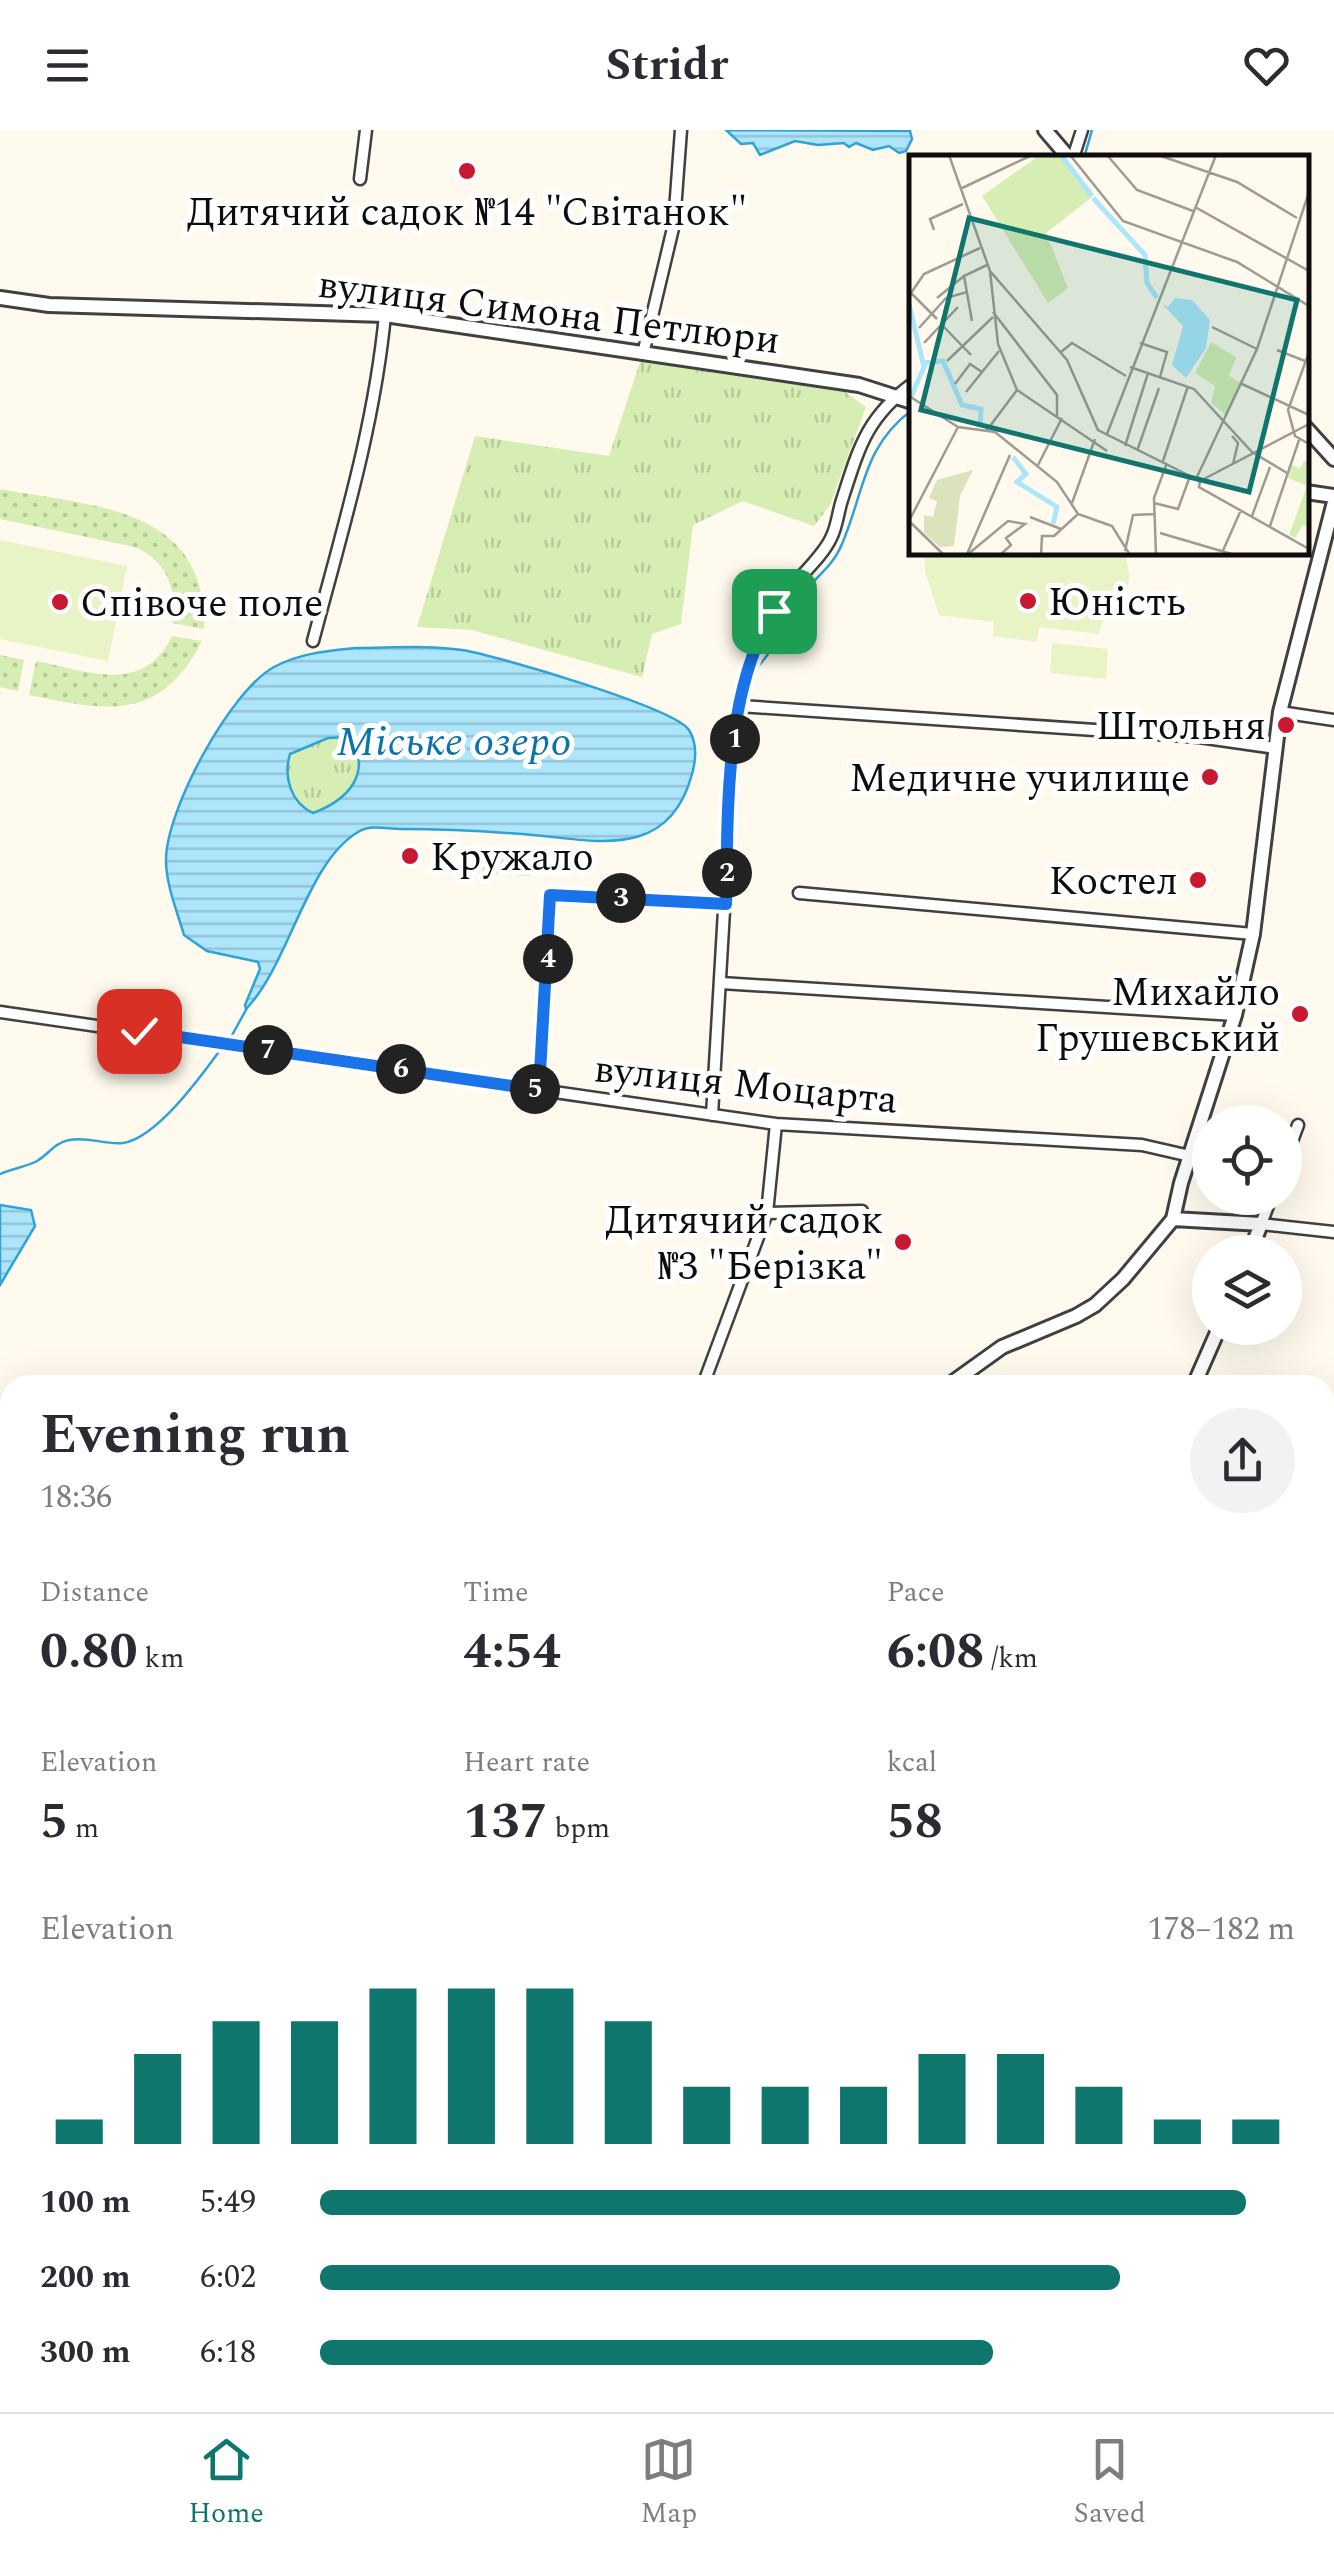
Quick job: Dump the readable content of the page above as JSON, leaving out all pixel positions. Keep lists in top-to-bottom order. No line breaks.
{"streets":{"street":["вулиця Симона Петлюри","вулиця Моцарта"]},"water":["Міське озеро"],"places":["Дитячий садок №14 \"Світанок\"","Юність","Співоче поле","Штольня","Медичне училище","Кружало","Костел","Михайло Грушевський","Дитячий садок №3 \"Берізка\""],"page":{"header":"Stridr","pins":["1","2","3","4","7","6","5"],"heading":["Evening run","18:36"],"stats":[["Distance","0.80 km"],["Time","4:54"],["Pace","6:08 /km"],["Elevation","5 m"],["Heart rate","137 bpm"],["kcal","58"]],"chart":["Elevation","178–182 m"],"list":[{"name":"100 m","note":"5:49"},{"name":"200 m","note":"6:02"},{"name":"300 m","note":"6:18"}],"tabs":["Home","Map","Saved"]}}
